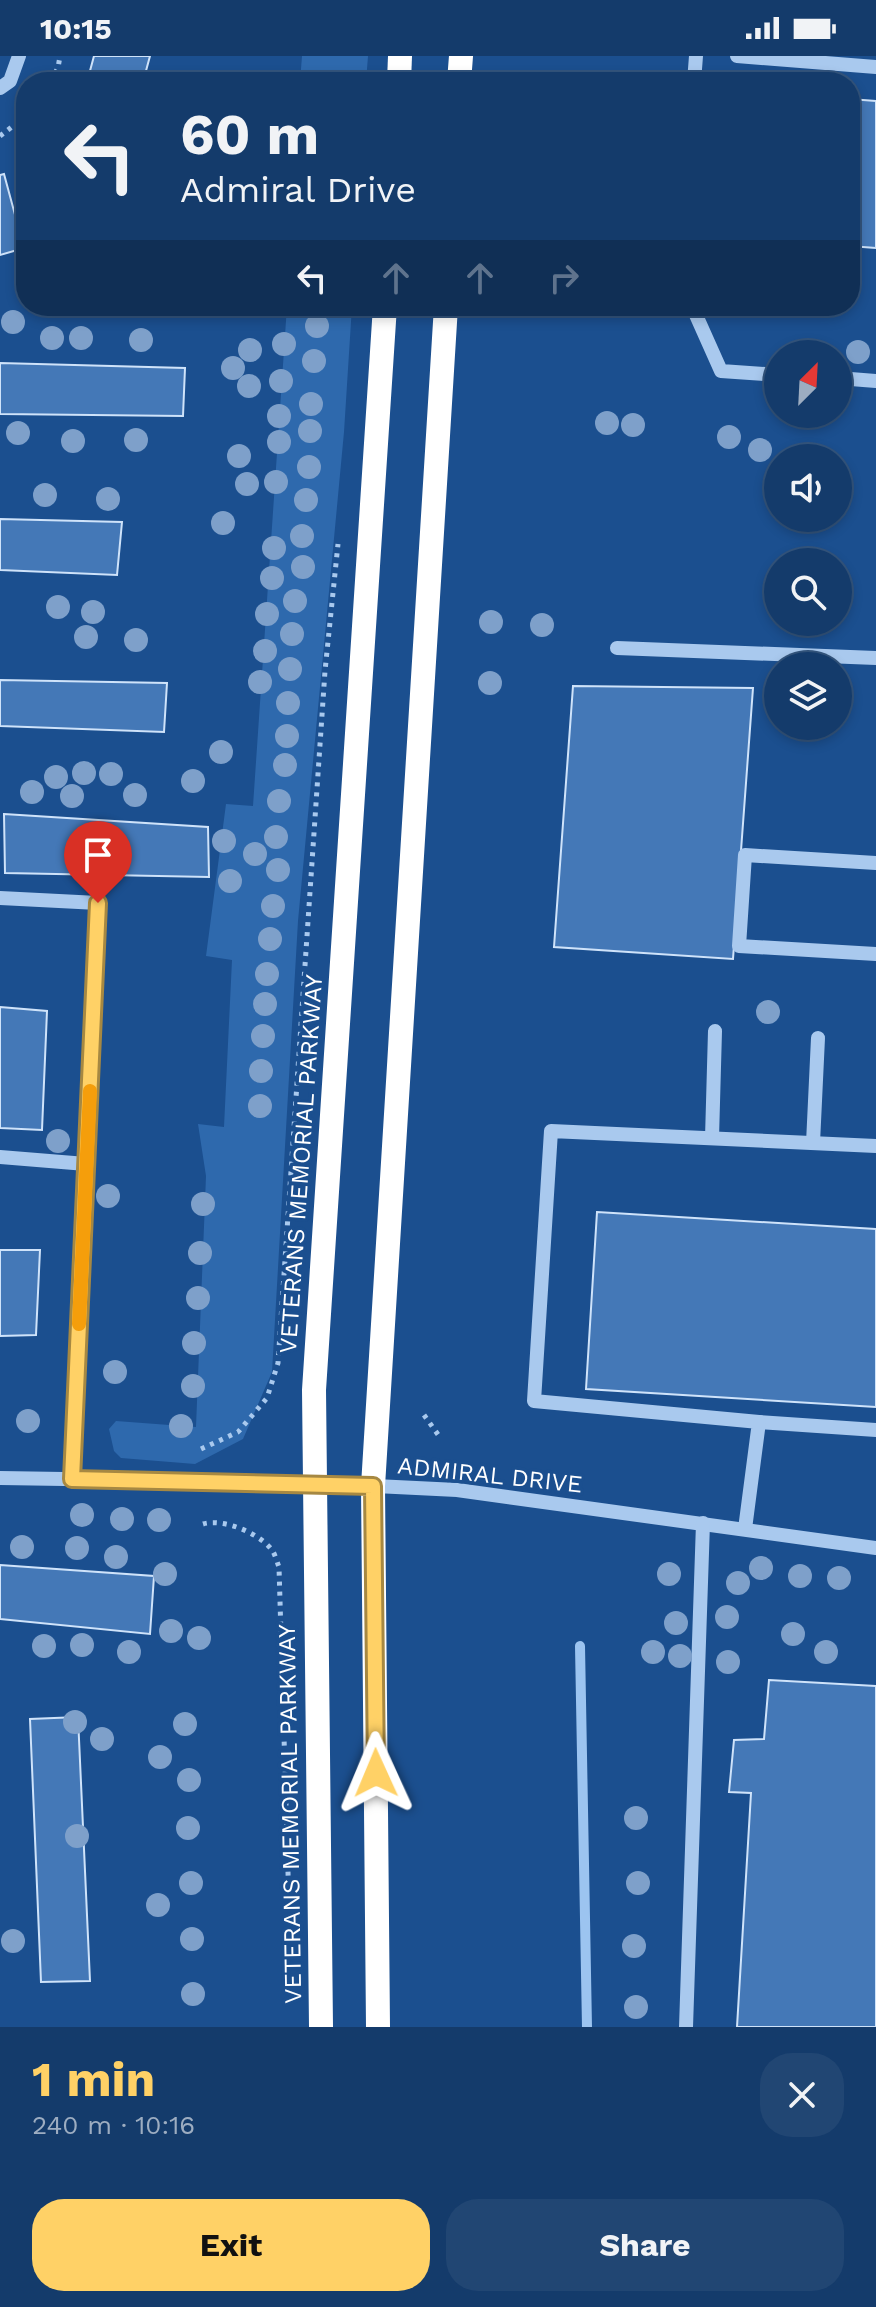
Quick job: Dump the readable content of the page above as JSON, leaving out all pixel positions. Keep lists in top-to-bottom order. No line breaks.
{"streets":{"highway":["VETERANS MEMORIAL PARKWAY"],"street":["ADMIRAL DRIVE"]},"crossings":[["VETERANS MEMORIAL PARKWAY","ADMIRAL DRIVE"]],"north":"top right","page":{"status":"10:15","turn":["60 m","Admiral Drive"],"heading":["1 min","240 m · 10:16"],"buttons":["Exit","Share"]}}
